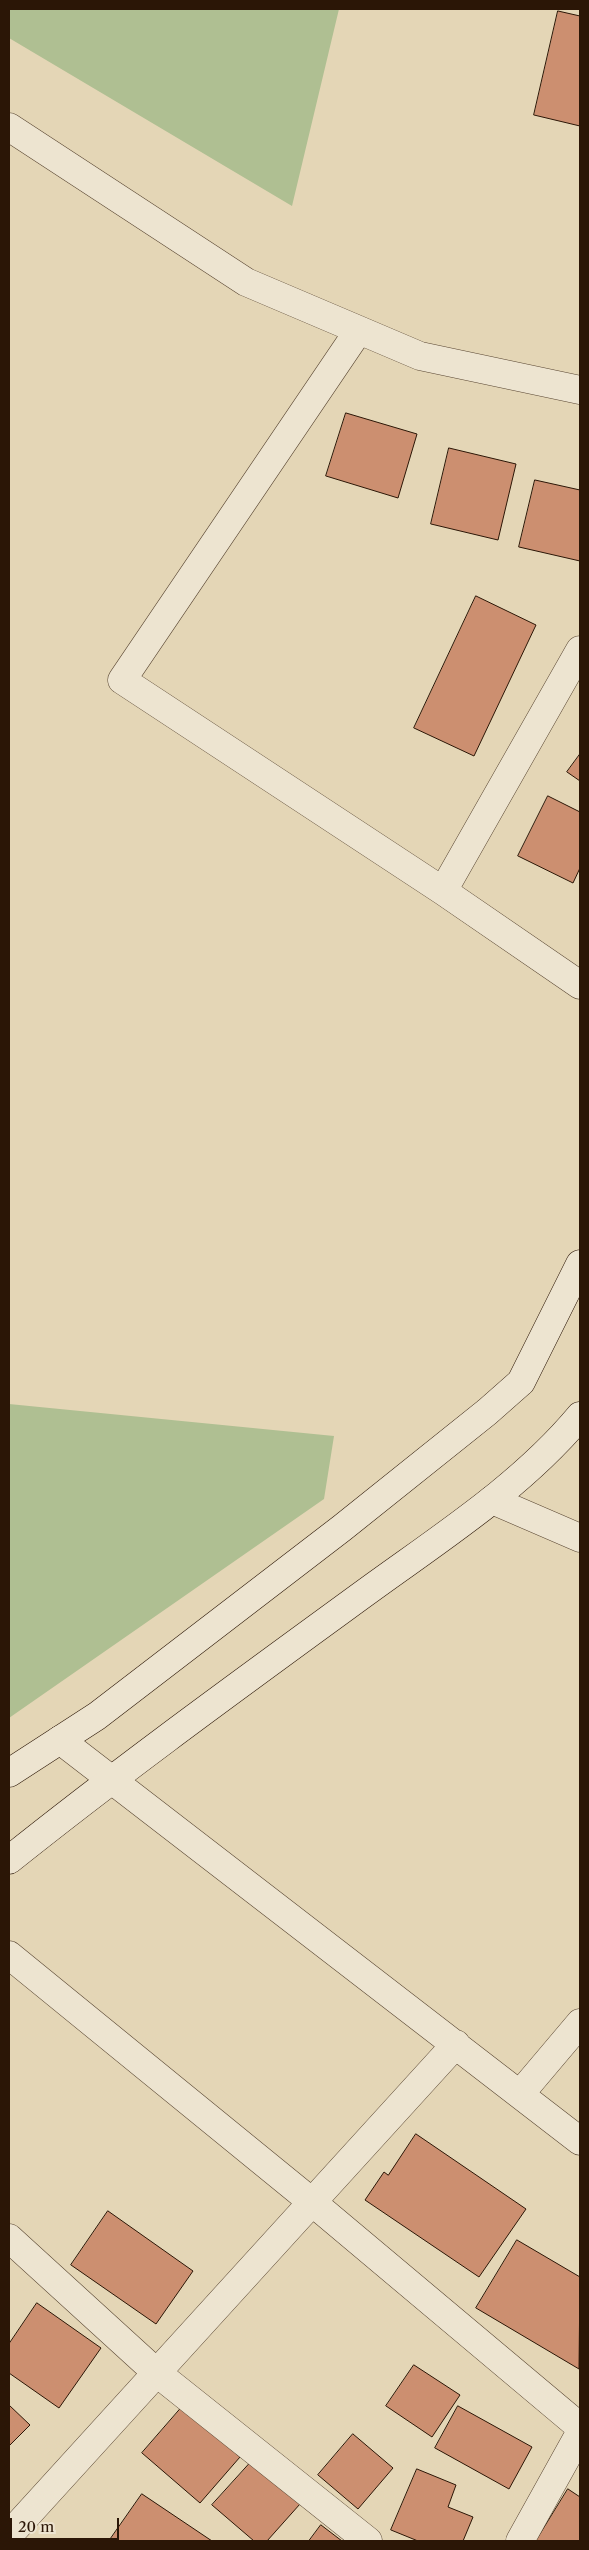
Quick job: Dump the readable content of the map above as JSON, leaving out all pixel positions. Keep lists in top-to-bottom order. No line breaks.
{"scale_bar":"20 m"}
